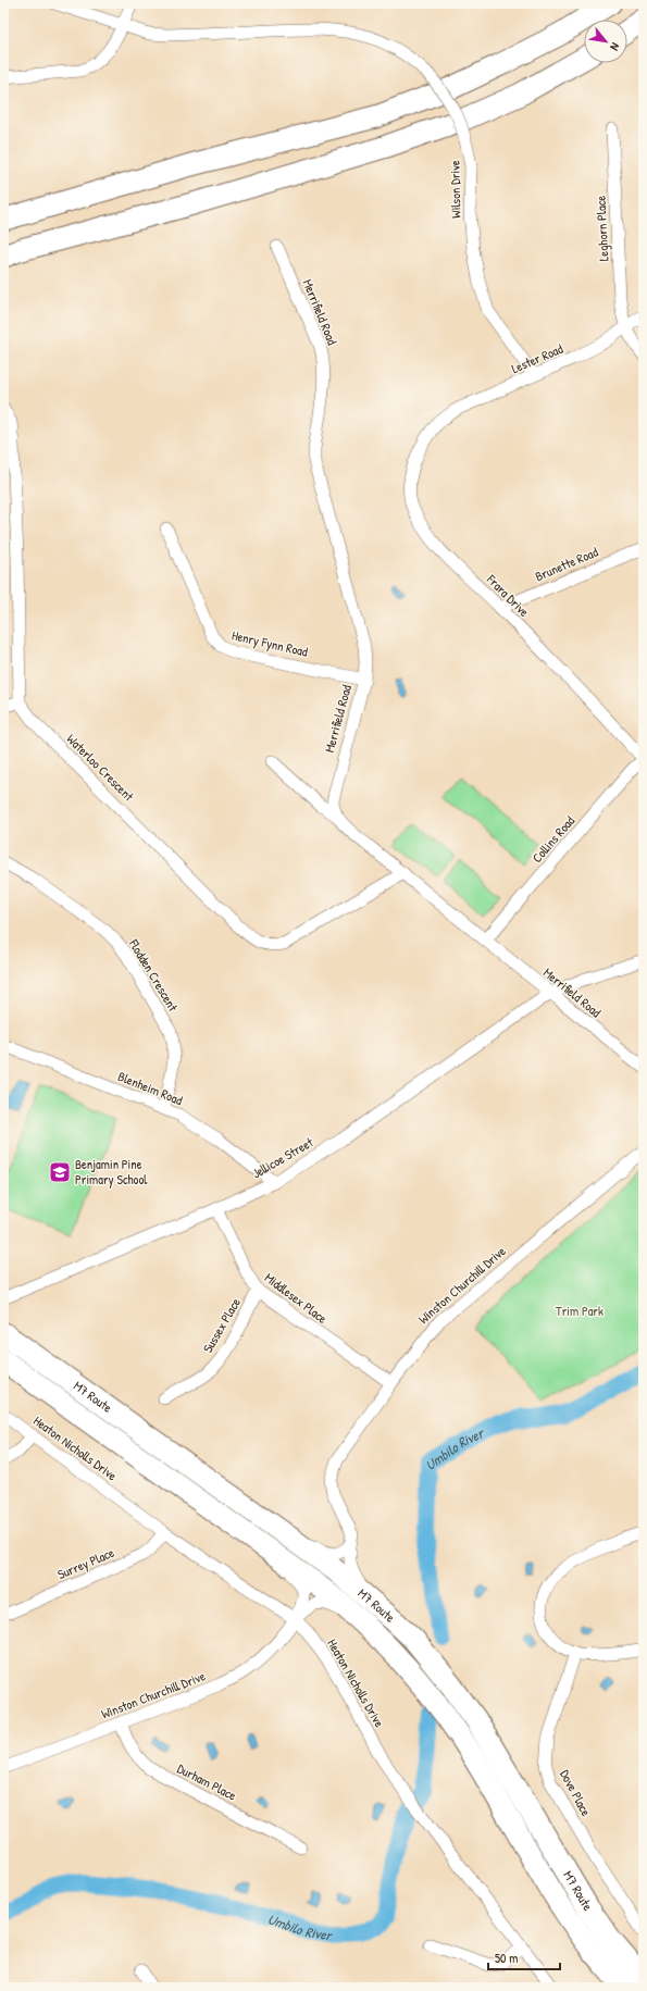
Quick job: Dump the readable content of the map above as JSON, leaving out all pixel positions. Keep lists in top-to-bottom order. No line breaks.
{"streets":{"highway":["M7 Route"],"street":["Wilson Drive","Leghorn Place","Merrifield Road","Lester Road","Brunette Road","Frara Drive","Henry Fynn Road","Waterloo Crescent","Collins Road","Flodden Crescent","Blenheim Road","Jellicoe Street","Winston Churchill Drive","Middlesex Place","Sussex Place","Heaton Nicholls Drive","Surrey Place","Durham Place","Dove Place"]},"crossings":[["Wilson Drive","Lester Road"],["Leghorn Place","Lester Road"],["Merrifield Road","Henry Fynn Road"],["Merrifield Road","Waterloo Crescent"],["Merrifield Road","Collins Road"],["Merrifield Road","Jellicoe Street"],["Lester Road","Frara Drive"],["Brunette Road","Frara Drive"],["Frara Drive","Collins Road"],["Flodden Crescent","Blenheim Road"],["Blenheim Road","Jellicoe Street"],["Jellicoe Street","Middlesex Place"],["Winston Churchill Drive","Middlesex Place"],["Winston Churchill Drive","M7 Route"],["Winston Churchill Drive","Heaton Nicholls Drive"],["Winston Churchill Drive","Durham Place"],["Middlesex Place","Sussex Place"],["Heaton Nicholls Drive","Surrey Place"]],"water":["Umbilo River"],"parks":["Trim Park"],"places":{"school or university":["Benjamin Pine Primary School"]},"scale_bar":"50 m","north":"bottom right"}
